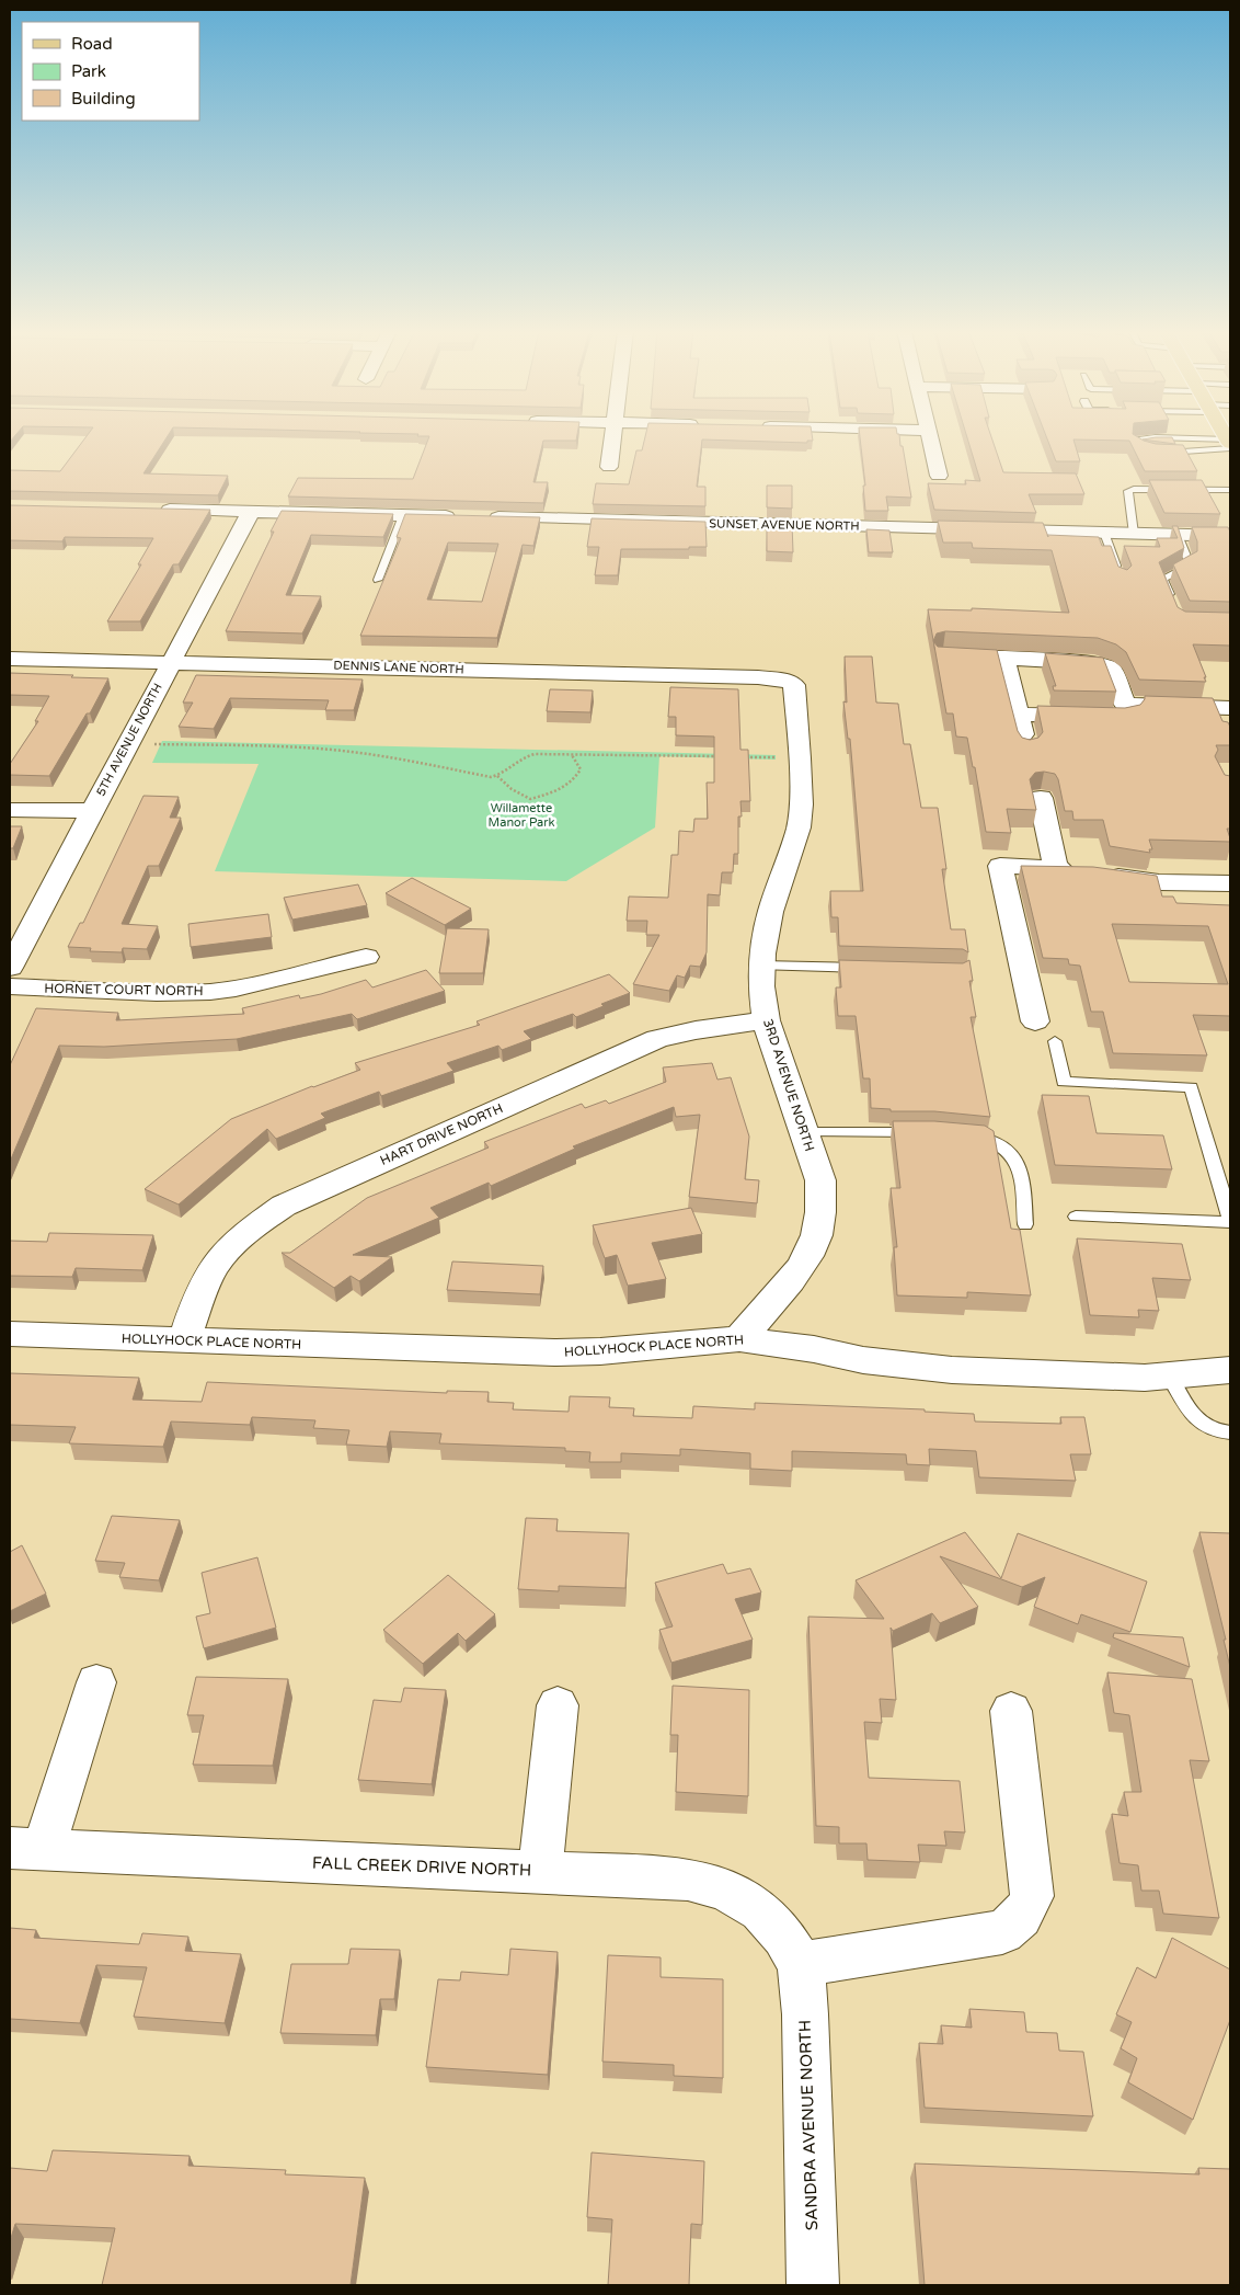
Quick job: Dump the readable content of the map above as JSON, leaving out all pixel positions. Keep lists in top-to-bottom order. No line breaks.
{"streets":{"street":["SUNSET AVENUE NORTH","DENNIS LANE NORTH","5TH AVENUE NORTH","HORNET COURT NORTH","3RD AVENUE NORTH","HART DRIVE NORTH","HOLLYHOCK PLACE NORTH","FALL CREEK DRIVE NORTH","SANDRA AVENUE NORTH"]},"crossings":[["SUNSET AVENUE NORTH","5TH AVENUE NORTH"],["DENNIS LANE NORTH","5TH AVENUE NORTH"],["DENNIS LANE NORTH","3RD AVENUE NORTH"],["3RD AVENUE NORTH","HART DRIVE NORTH"],["3RD AVENUE NORTH","HOLLYHOCK PLACE NORTH"],["HART DRIVE NORTH","HOLLYHOCK PLACE NORTH"],["FALL CREEK DRIVE NORTH","SANDRA AVENUE NORTH"]],"parks":["Willamette Manor Park"],"legend":["Road","Park","Building"]}
